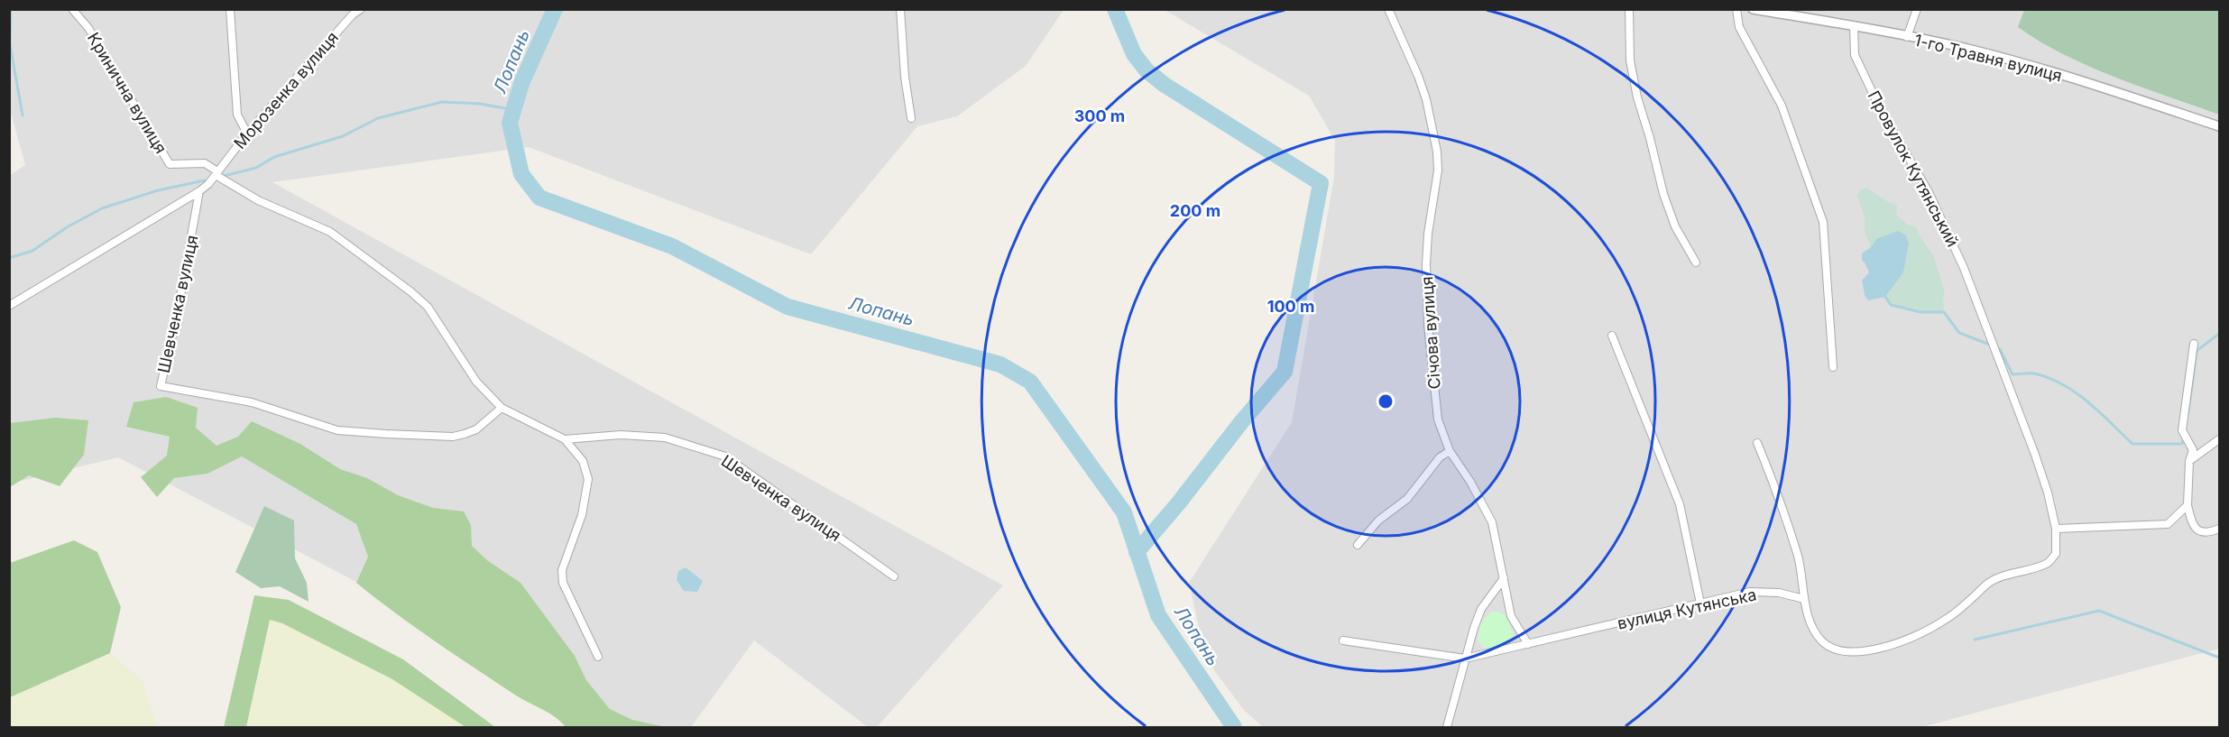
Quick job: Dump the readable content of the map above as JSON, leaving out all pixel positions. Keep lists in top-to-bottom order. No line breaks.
{"streets":{"street":["1-го Травня вулиця","Морозенка вулиця","Кринична вулиця","Провулок Кутянський","Шевченка вулиця","Січова вулиця","вулиця Кутянська"]},"crossings":[["1-го Травня вулиця","Провулок Кутянський"],["Морозенка вулиця","Кринична вулиця"],["Січова вулиця","вулиця Кутянська"]],"water":["Лопань"],"rings":["300 m","200 m","100 m"]}
